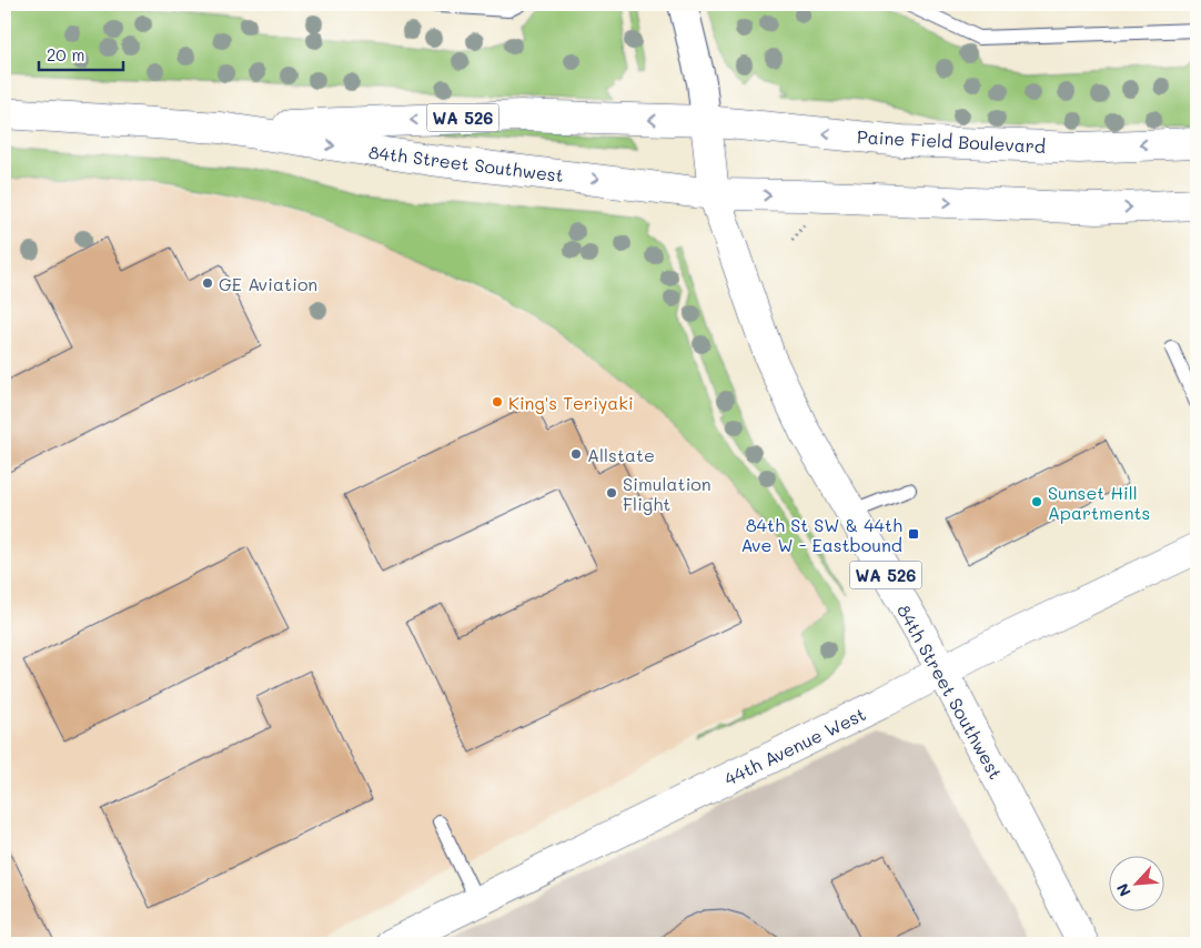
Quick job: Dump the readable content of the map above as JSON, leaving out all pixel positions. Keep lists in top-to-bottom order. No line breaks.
{"streets":{"main road":["WA 526","Paine Field Boulevard","84th Street Southwest","44th Avenue West"]},"crossings":[["Paine Field Boulevard","84th Street Southwest"],["84th Street Southwest","44th Avenue West"]],"places":{"other":["GE Aviation","King's Teriyaki","Allstate","Simulation Flight","Sunset Hill Apartments"],"transit":["84th St SW & 44th Ave W - Eastbound"]},"scale_bar":"20 m","north":"bottom left"}
